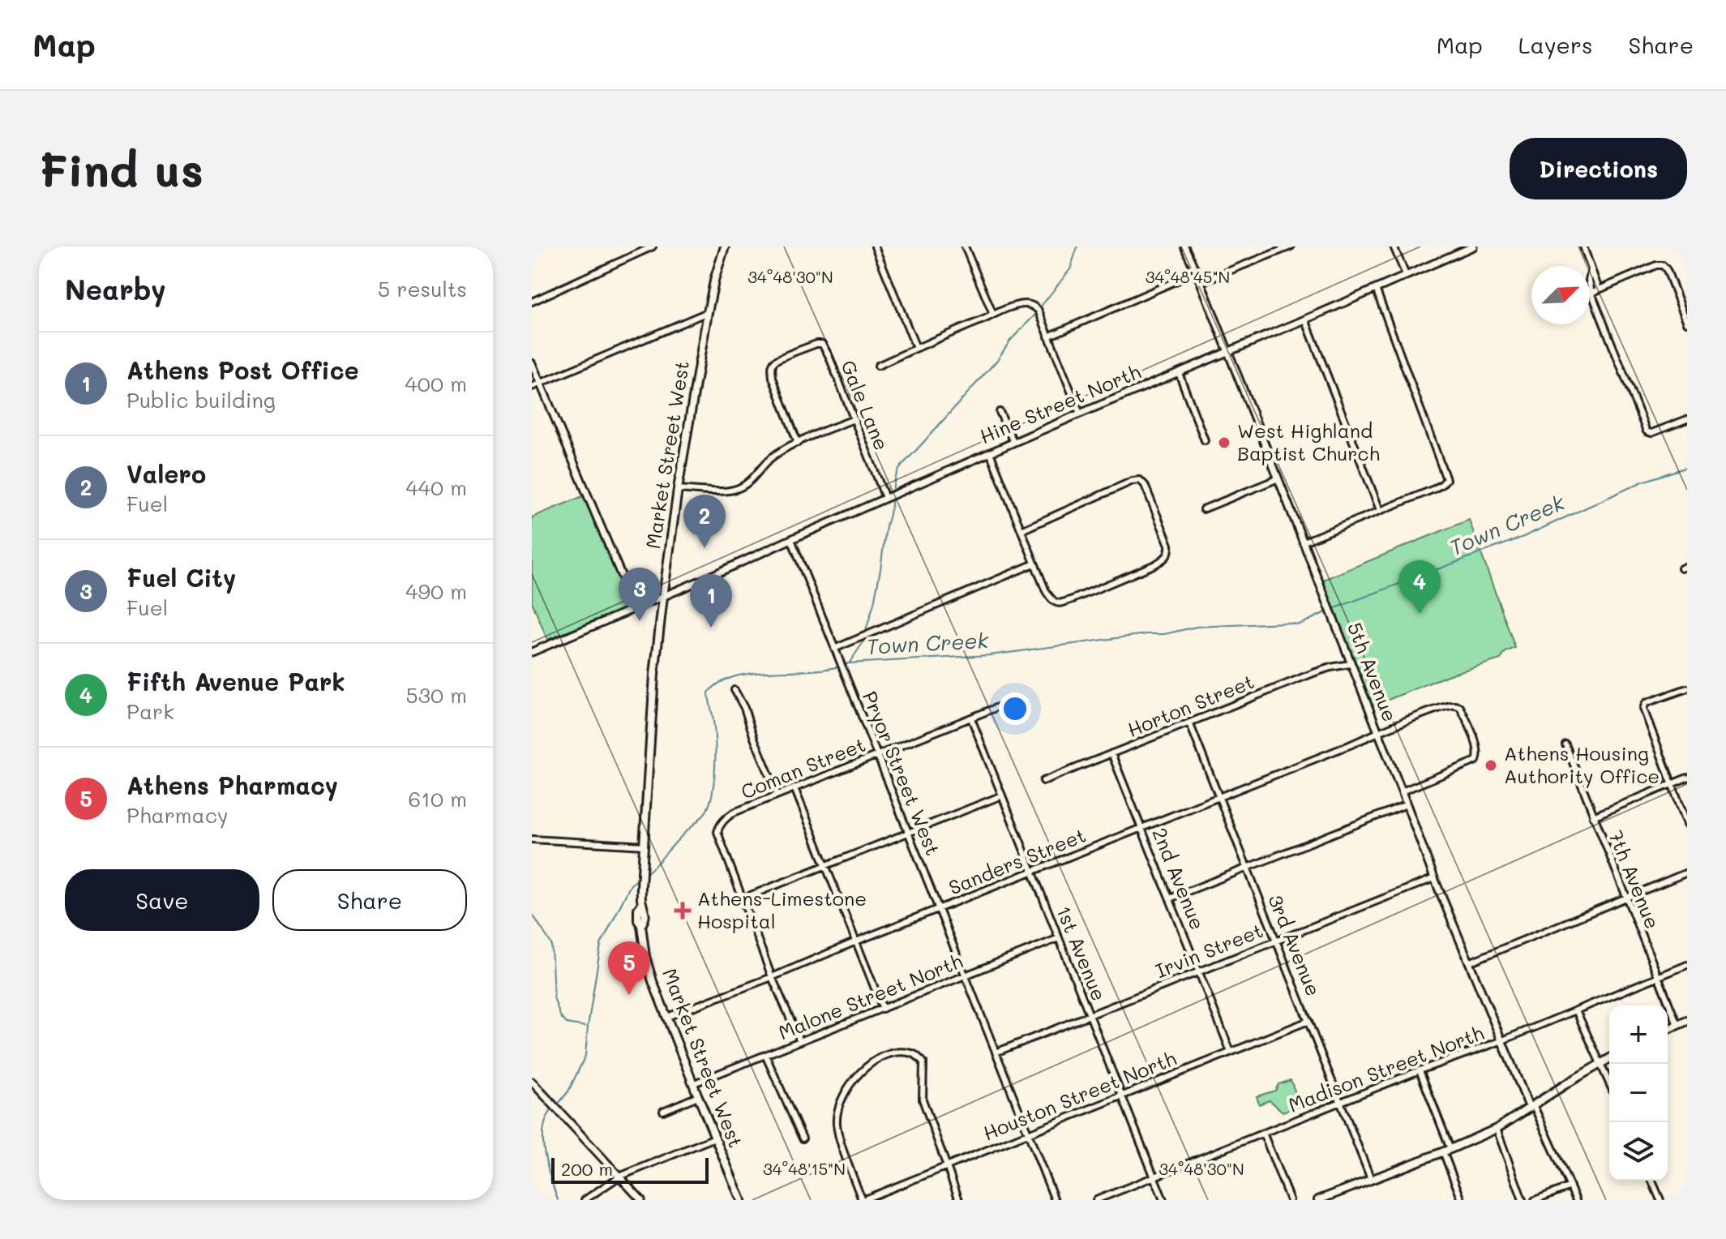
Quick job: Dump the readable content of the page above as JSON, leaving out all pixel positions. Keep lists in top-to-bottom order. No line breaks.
{"streets":{"main road":["Market Street West"],"street":["Hine Street North","Gale Lane","5th Avenue","Horton Street","Coman Street","Pryor Street West","Sanders Street","2nd Avenue","7th Avenue","3rd Avenue","Irvin Street","1st Avenue","Malone Street North","Madison Street North","Houston Street North"]},"crossings":[["Hine Street North","Gale Lane"],["Hine Street North","Market Street West"],["Hine Street North","5th Avenue"],["Hine Street North","Pryor Street West"],["Market Street West","Sanders Street"],["Market Street West","Malone Street North"],["5th Avenue","Horton Street"],["5th Avenue","Sanders Street"],["5th Avenue","Irvin Street"],["5th Avenue","Madison Street North"],["Horton Street","2nd Avenue"],["Horton Street","3rd Avenue"],["Coman Street","Pryor Street West"],["Coman Street","1st Avenue"],["Pryor Street West","Sanders Street"],["Pryor Street West","Irvin Street"],["Pryor Street West","Malone Street North"],["Pryor Street West","Houston Street North"],["Sanders Street","2nd Avenue"],["Sanders Street","3rd Avenue"],["Sanders Street","1st Avenue"],["2nd Avenue","Irvin Street"],["2nd Avenue","Houston Street North"],["7th Avenue","Madison Street North"],["3rd Avenue","Irvin Street"],["3rd Avenue","Madison Street North"],["3rd Avenue","Houston Street North"],["Irvin Street","1st Avenue"],["1st Avenue","Malone Street North"],["1st Avenue","Madison Street North"],["1st Avenue","Houston Street North"]],"water":["Town Creek"],"places":{"other":["West Highland Baptist Church","Athens Housing Authority Office"],"health":["Athens-Limestone Hospital"]},"scale_bar":"200 m","north":"top right","page":{"header":"Map","nav":["Map","Layers","Share"],"buttons":["Directions",["Save","Share"]],"title":"Find us","heading":["Nearby","5 results"],"list":[{"mark":"1","name":"Athens Post Office","note":"Public building","value":"400 m"},{"mark":"2","name":"Valero","note":"Fuel","value":"440 m"},{"mark":"3","name":"Fuel City","note":"Fuel","value":"490 m"},{"mark":"4","name":"Fifth Avenue Park","note":"Park","value":"530 m"},{"mark":"5","name":"Athens Pharmacy","note":"Pharmacy","value":"610 m"}],"pins":["2","4","3","1","5"],"map_buttons":["+","−"],"scale":"200 m"},"coordinates":["34°48'30\"N","34°48'45\"N","34°48'15\"N"]}
